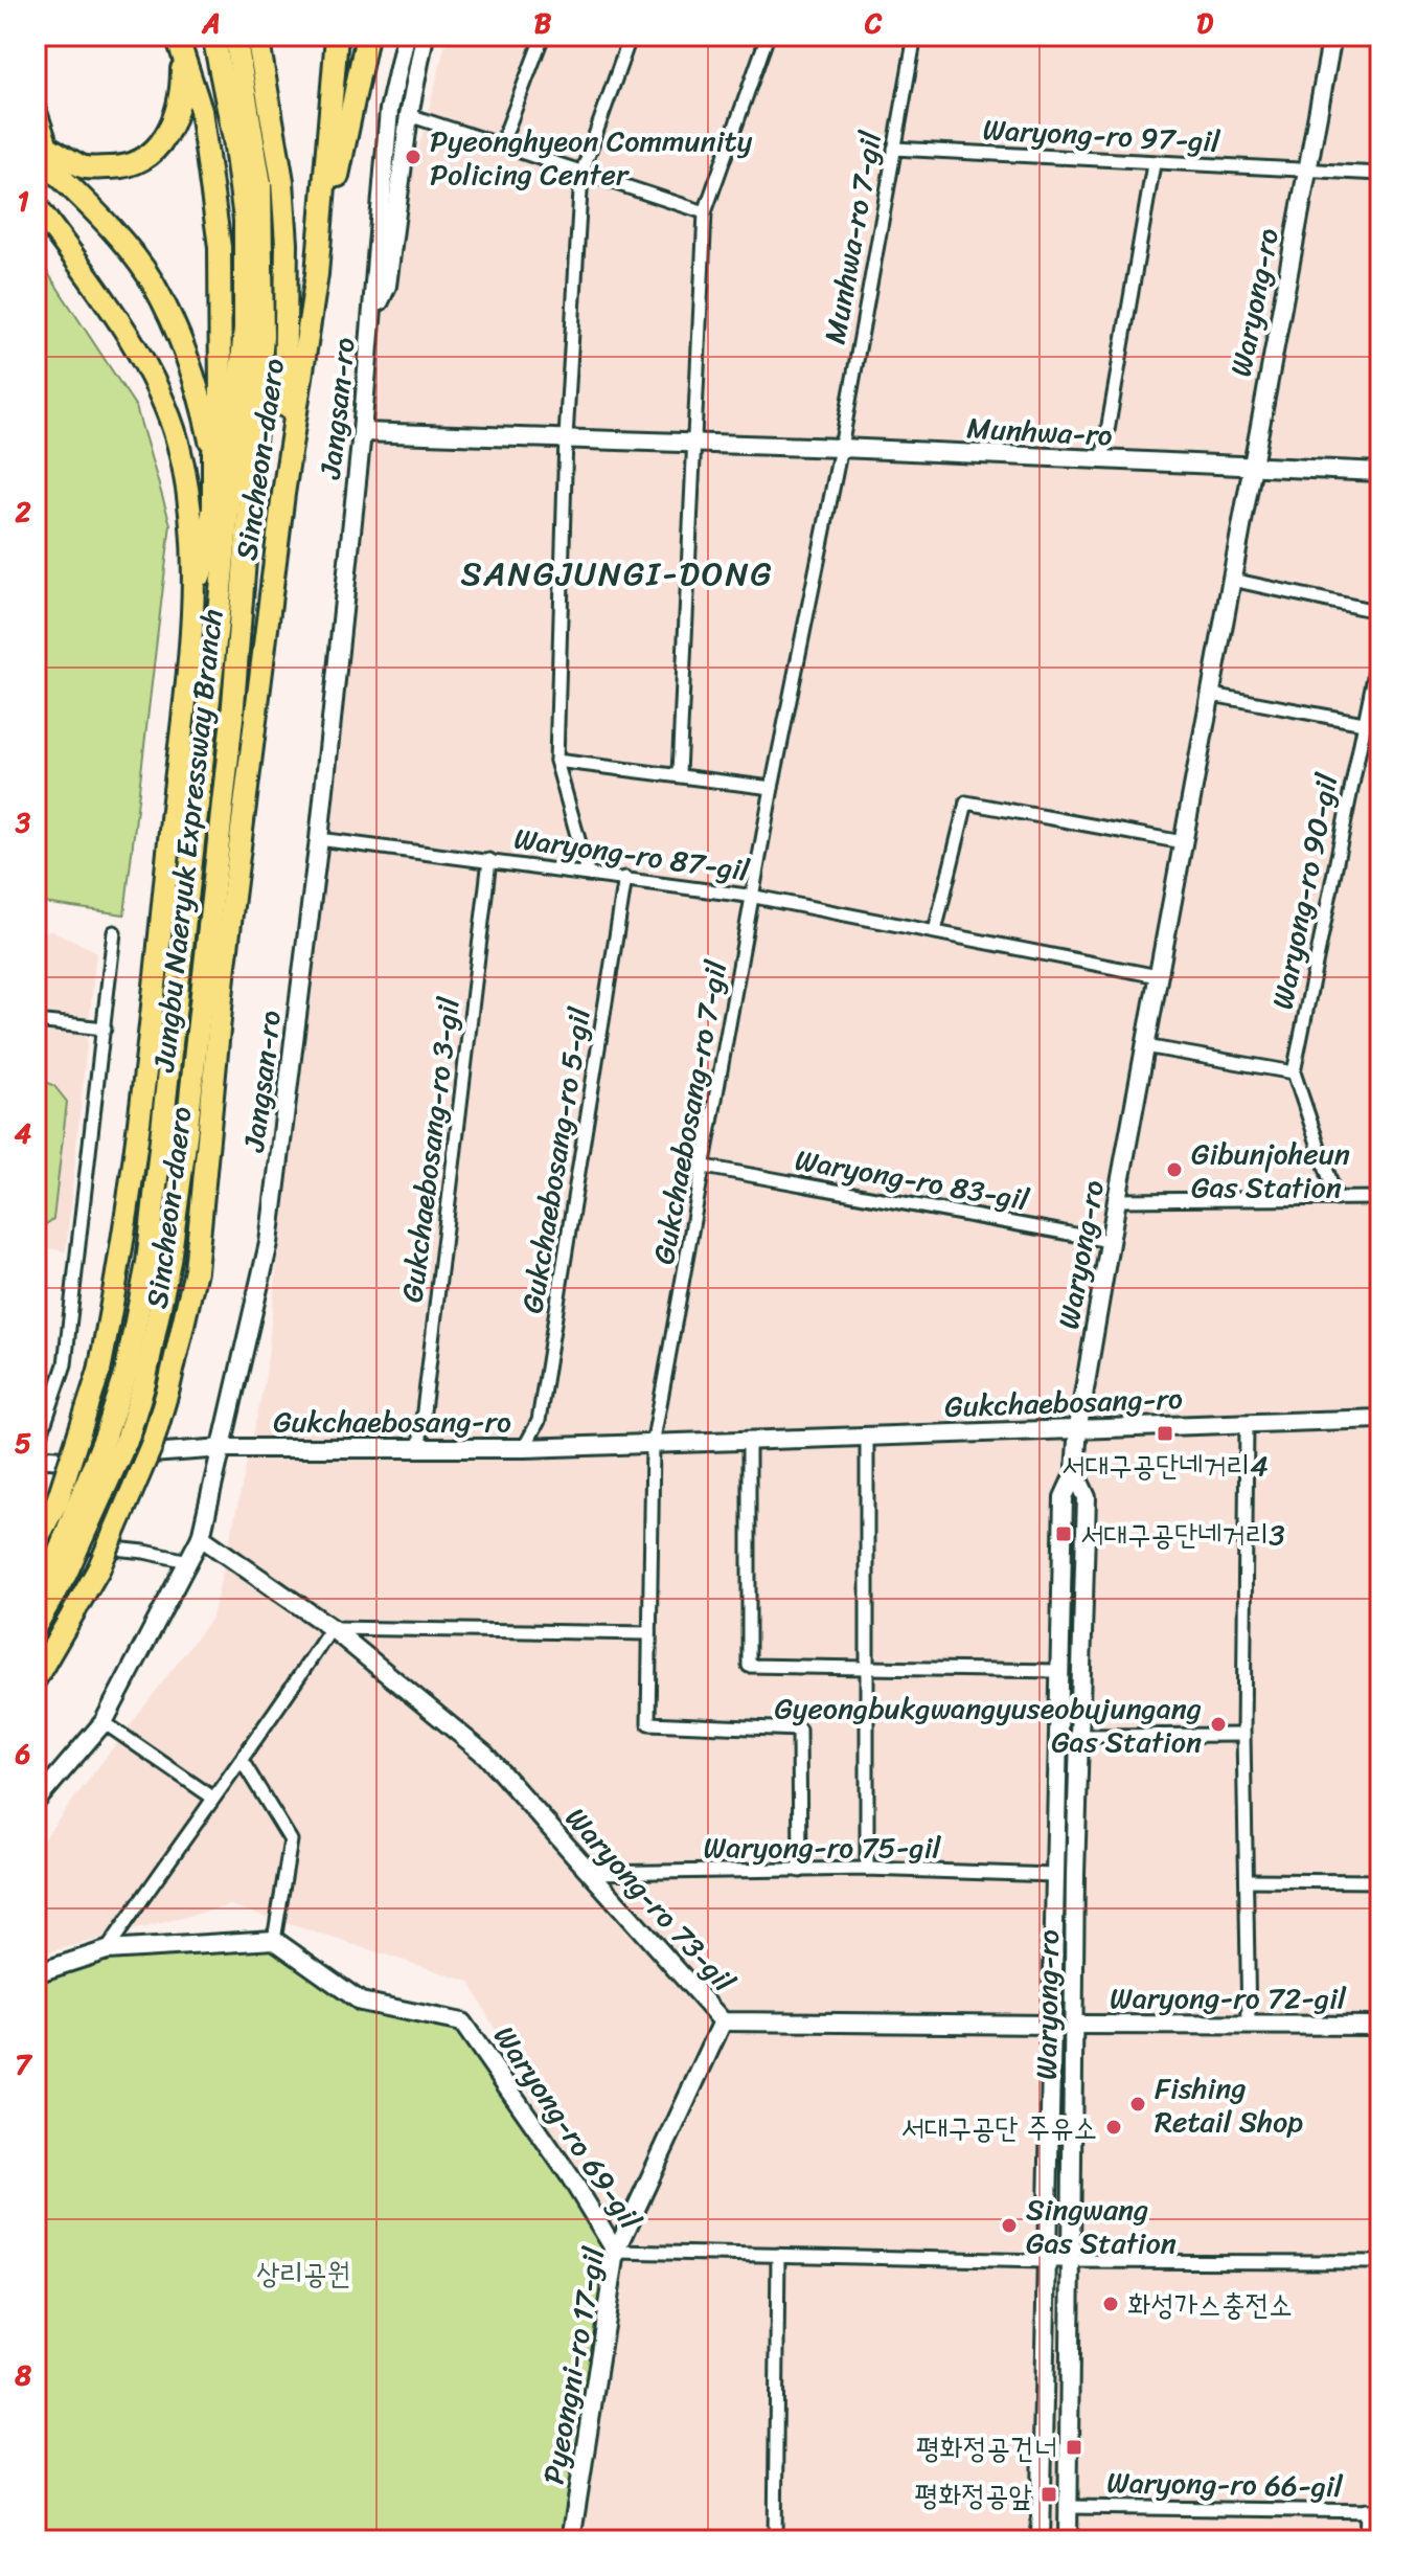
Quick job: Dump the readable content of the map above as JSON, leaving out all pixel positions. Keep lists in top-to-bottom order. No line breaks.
{"streets":{"highway":["Sincheon-daero","Jungbu Naeryuk Expressway Branch"],"main road":["Waryong-ro","Jangsan-ro","Munhwa-ro","Gukchaebosang-ro","Waryong-ro 73-gil","Waryong-ro 72-gil","Waryong-ro 69-gil","Pyeongni-ro 17-gil"],"street":["Waryong-ro 97-gil","Munhwa-ro 7-gil","Waryong-ro 87-gil","Waryong-ro 90-gil","Gukchaebosang-ro 7-gil","Gukchaebosang-ro 3-gil","Gukchaebosang-ro 5-gil","Waryong-ro 83-gil","Waryong-ro 75-gil","Waryong-ro 66-gil"]},"crossings":[["Waryong-ro 97-gil","Munhwa-ro 7-gil"],["Waryong-ro 97-gil","Waryong-ro"],["Munhwa-ro 7-gil","Munhwa-ro"],["Munhwa-ro 7-gil","Gukchaebosang-ro 7-gil"],["Waryong-ro","Munhwa-ro"],["Waryong-ro","Waryong-ro 87-gil"],["Waryong-ro","Waryong-ro 83-gil"],["Waryong-ro","Gukchaebosang-ro"],["Waryong-ro","Waryong-ro 75-gil"],["Waryong-ro","Waryong-ro 73-gil"],["Waryong-ro","Waryong-ro 72-gil"],["Waryong-ro","Waryong-ro 69-gil"],["Waryong-ro","Waryong-ro 66-gil"],["Jangsan-ro","Munhwa-ro"],["Jangsan-ro","Waryong-ro 87-gil"],["Jangsan-ro","Gukchaebosang-ro"],["Jangsan-ro","Waryong-ro 73-gil"],["Munhwa-ro","Gukchaebosang-ro 7-gil"],["Waryong-ro 87-gil","Gukchaebosang-ro 7-gil"],["Waryong-ro 87-gil","Gukchaebosang-ro 3-gil"],["Waryong-ro 87-gil","Gukchaebosang-ro 5-gil"],["Gukchaebosang-ro 7-gil","Waryong-ro 83-gil"],["Gukchaebosang-ro 7-gil","Gukchaebosang-ro"],["Gukchaebosang-ro 7-gil","Waryong-ro 75-gil"],["Gukchaebosang-ro 3-gil","Gukchaebosang-ro"],["Gukchaebosang-ro 5-gil","Gukchaebosang-ro"],["Waryong-ro 75-gil","Waryong-ro 73-gil"],["Waryong-ro 73-gil","Pyeongni-ro 17-gil"],["Waryong-ro 69-gil","Pyeongni-ro 17-gil"]],"districts":["SANGJUNGI-DONG"],"parks":["상리공원"],"places":{"other":["Pyeonghyeon Community Policing Center","Gibunjoheun Gas Station","Gyeongbukgwangyuseobujungang Gas Station","Fishing Retail Shop","서대구공단 주유소","Singwang Gas Station","화성가스충전소"],"transit":["서대구공단네거리4","서대구공단네거리3","평화정공건너","평화정공앞"]},"grid":{"columns":["A","B","C","D"],"rows":["1","2","3","4","5","6","7","8"]}}
